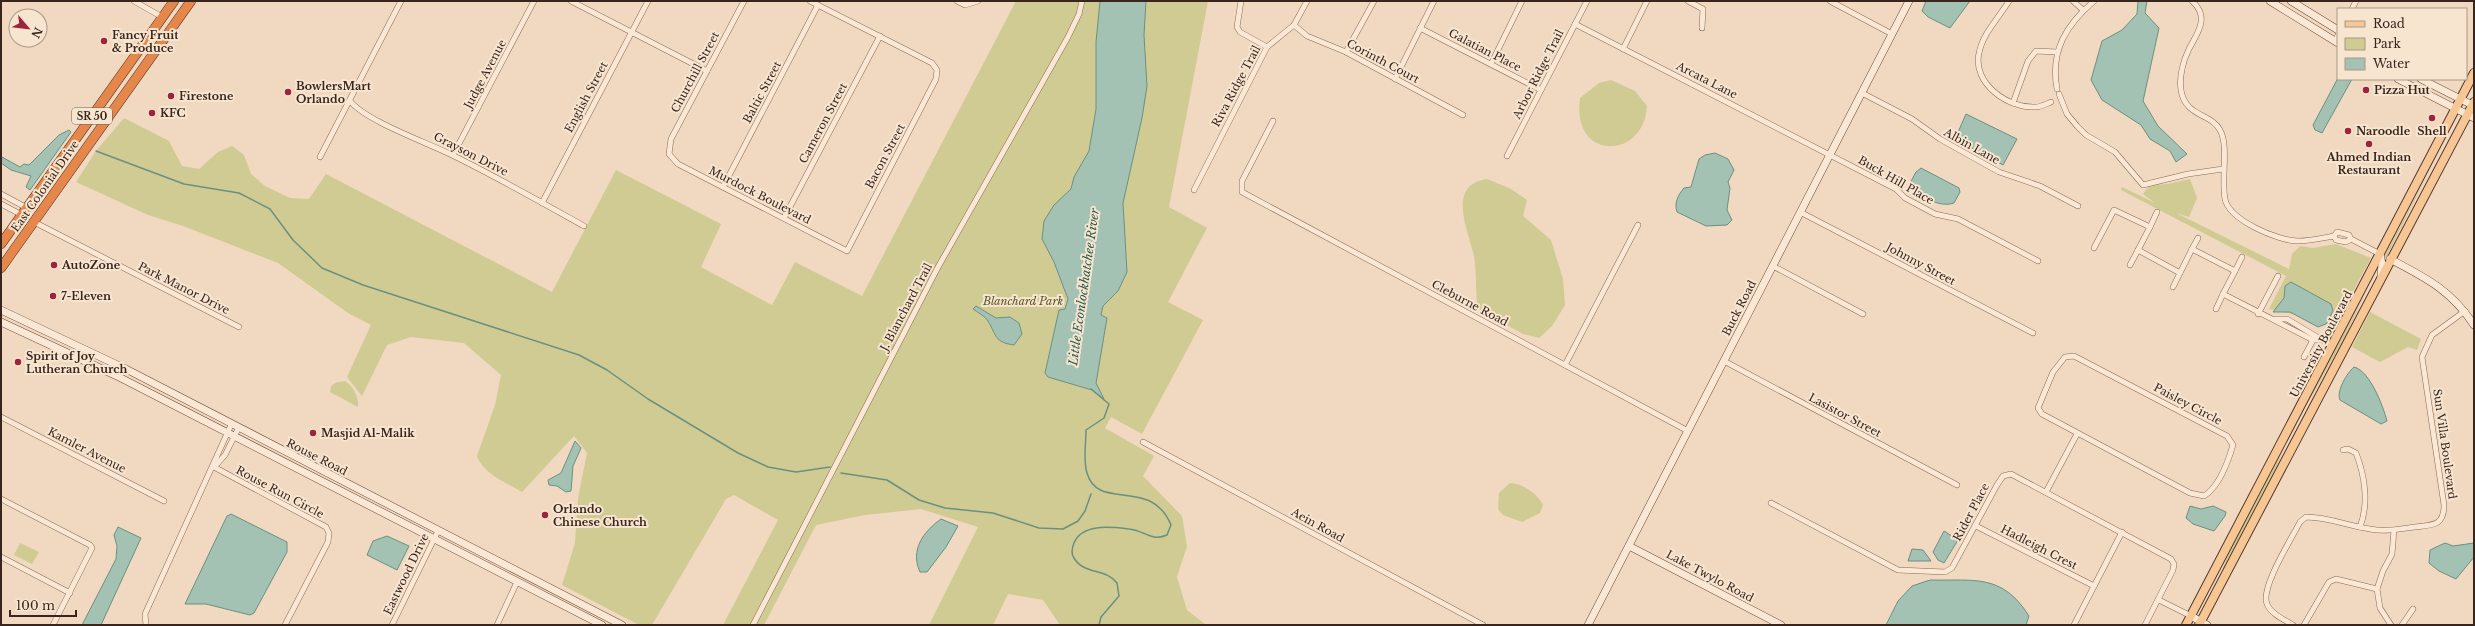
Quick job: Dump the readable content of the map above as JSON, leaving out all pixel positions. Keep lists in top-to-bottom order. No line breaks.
{"streets":{"highway":["SR 50","East Colonial Drive"],"main road":["University Boulevard"],"street":["Galatian Place","Corinth Court","Churchill Street","Judge Avenue","Arbor Ridge Trail","Arcata Lane","Riva Ridge Trail","Baltic Street","English Street","Cameron Street","Albin Lane","Grayson Drive","Bacon Street","Buck Hill Place","Murdock Boulevard","Johnny Street","Park Manor Drive","Cleburne Road","J. Blanchard Trail","Buck Road","Paisley Circle","Lasistor Street","Sun Villa Boulevard","Kamler Avenue","Rouse Road","Rouse Run Circle","Rider Place","Aein Road","Hadleigh Crest","Eastwood Drive","Lake Twylo Road"]},"crossings":[["Galatian Place","Arbor Ridge Trail"],["Corinth Court","Riva Ridge Trail"],["Churchill Street","Murdock Boulevard"],["Judge Avenue","Grayson Drive"],["Arbor Ridge Trail","Arcata Lane"],["Arcata Lane","Buck Hill Place"],["Arcata Lane","Buck Road"],["Baltic Street","Murdock Boulevard"],["English Street","Grayson Drive"],["Cameron Street","Bacon Street"],["Cameron Street","Murdock Boulevard"],["Albin Lane","Buck Road"],["Bacon Street","Murdock Boulevard"],["Buck Hill Place","Buck Road"],["East Colonial Drive","Park Manor Drive"],["Johnny Street","Buck Road"],["Cleburne Road","Buck Road"],["Buck Road","Lasistor Street"],["Buck Road","Lake Twylo Road"],["Rouse Road","Eastwood Drive"],["Rider Place","Hadleigh Crest"]],"water":["Little Econlockhatchee River"],"parks":["Blanchard Park"],"places":["Fancy Fruit & Produce","Pizza Hut","BowlersMart Orlando","Firestone","KFC","Shell","Naroodle","Ahmed Indian Restaurant","AutoZone","7-Eleven","Spirit of Joy Lutheran Church","Masjid Al-Malik","Orlando Chinese Church"],"legend":["Road","Park","Water"],"scale_bar":"100 m","north":"bottom right"}
